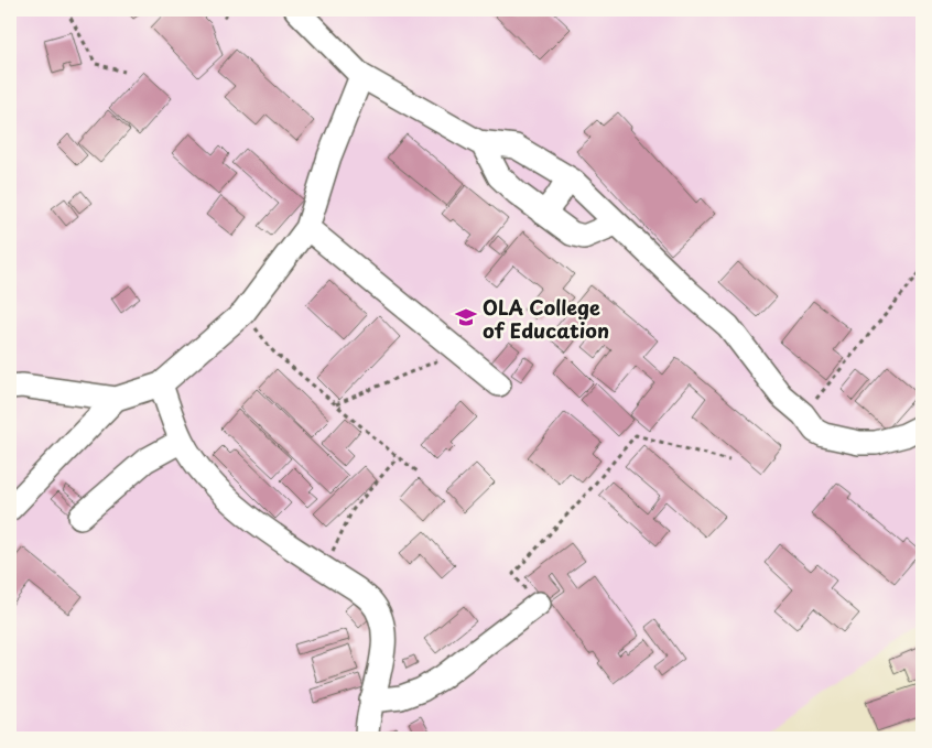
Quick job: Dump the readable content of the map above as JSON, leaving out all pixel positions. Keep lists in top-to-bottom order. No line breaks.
{"places":{"school or university":["OLA College of Education"]}}
